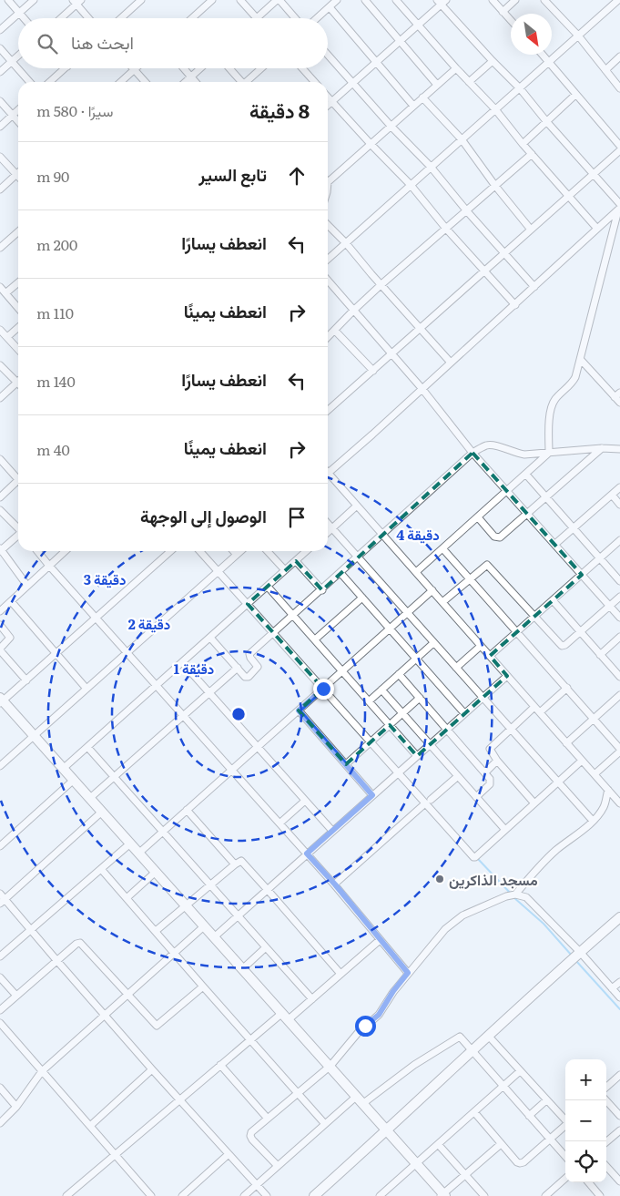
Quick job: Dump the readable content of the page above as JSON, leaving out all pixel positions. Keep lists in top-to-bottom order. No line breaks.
{"places":["مسجد الذاكرين"],"north":"bottom right","page":{"search":"ابحث هنا","heading":["8 دقيقة","سيرًا · 580 m"],"list":[["تابع السير","90 m"],["انعطف يسارًا","200 m"],["انعطف يمينًا","110 m"],["انعطف يسارًا","140 m"],["انعطف يمينًا","40 m"],"الوصول إلى الوجهة"],"map_buttons":["+","−"]},"rings":["4 دقيقة","3 دقيقة","2 دقيقة","1 دقيقة"]}
